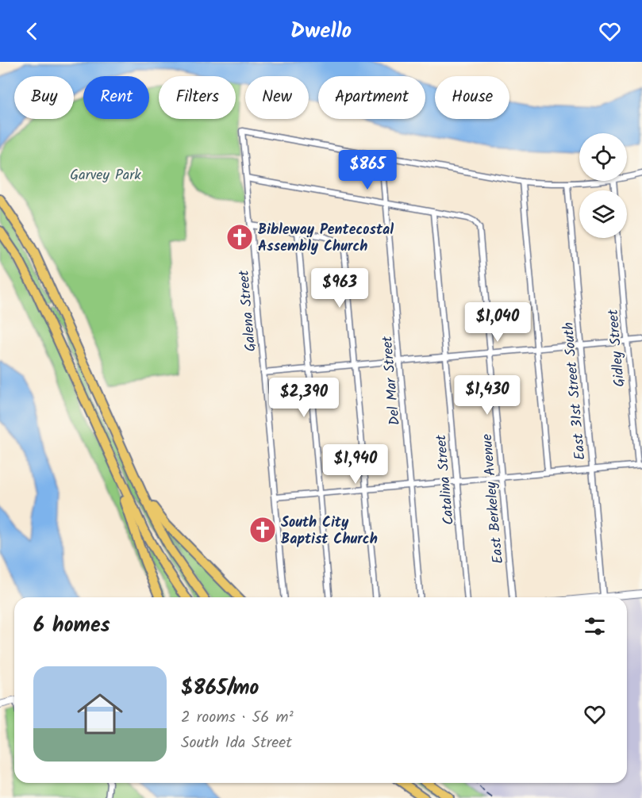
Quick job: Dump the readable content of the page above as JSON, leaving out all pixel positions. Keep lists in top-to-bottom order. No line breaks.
{"streets":{"street":["Galena Street","Gidley Street","Del Mar Street","East 31st Street South","Catalina Street","East Berkeley Avenue"]},"crossings":[["Galena Street","Del Mar Street"],["Catalina Street","East Berkeley Avenue"]],"parks":["Garvey Park"],"places":{"church":["Bibleway Pentecostal Assembly Church","South City Baptist Church"]},"page":{"header":"Dwello","chip":["Buy","Rent","Filters","New","Apartment","House"],"price":["$865","$963","$1,040","$1,430","$2,390","$1,940"],"heading":"6 homes","list":[{"name":"$865/mo","note":"2 rooms · 56 m² · South Ida Street"}]}}
